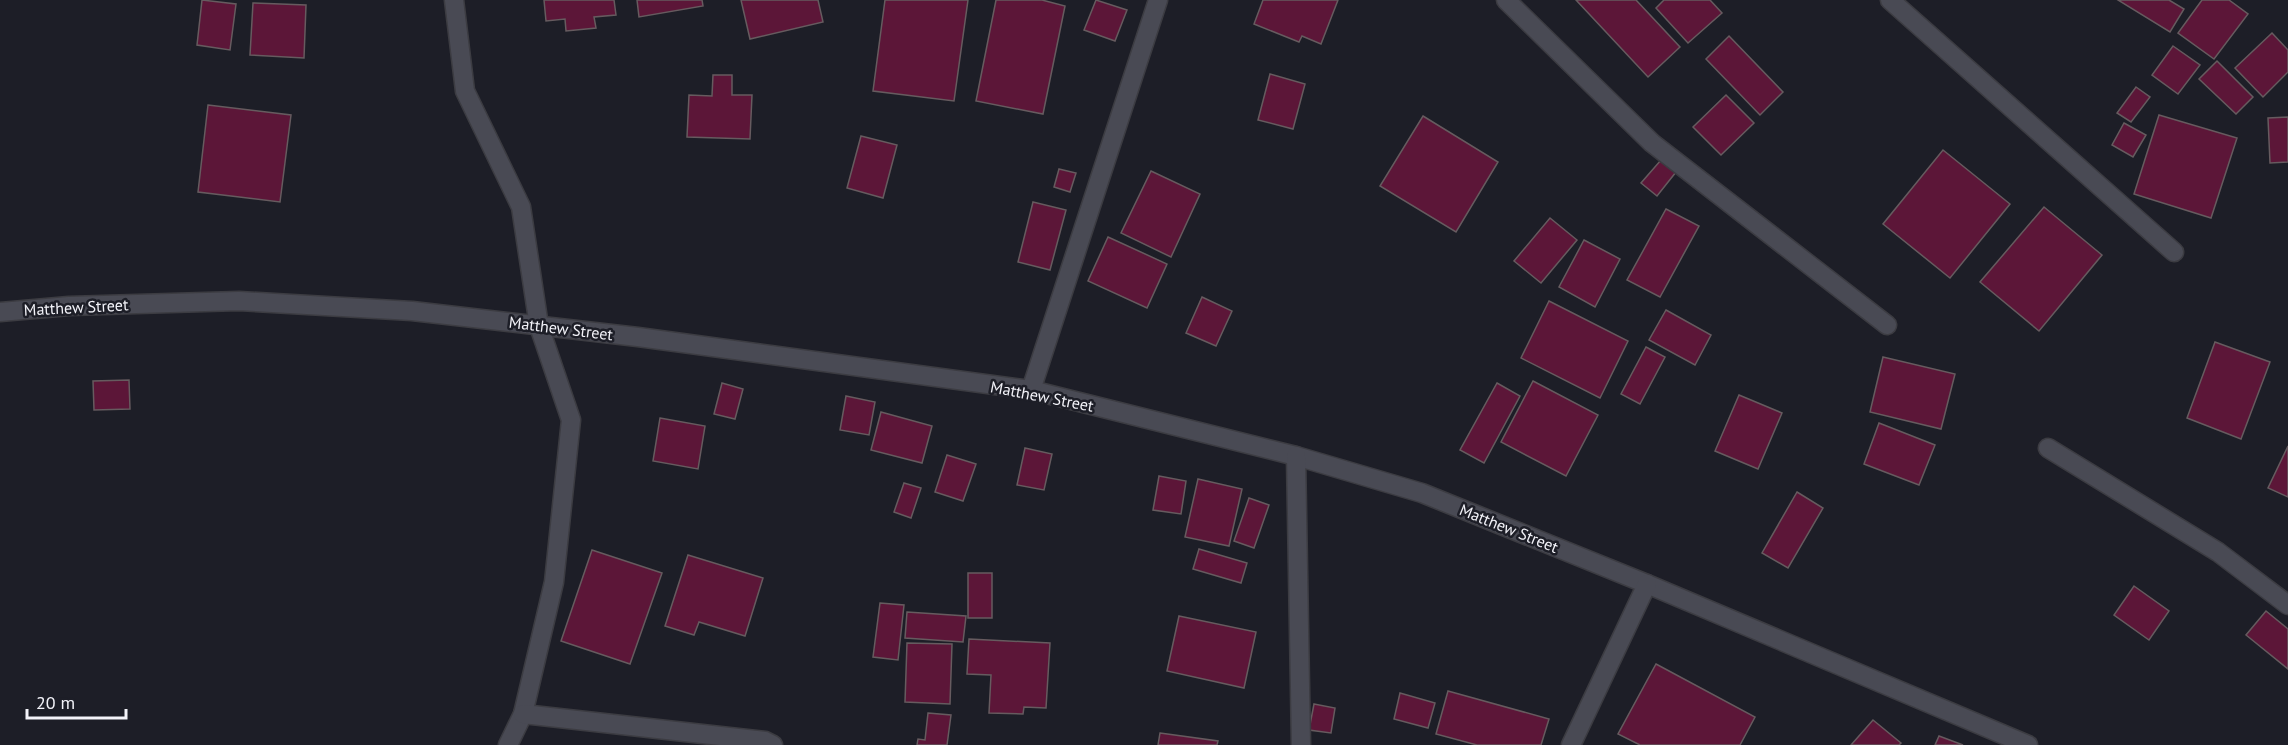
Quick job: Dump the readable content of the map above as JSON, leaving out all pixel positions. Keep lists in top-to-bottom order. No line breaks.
{"streets":{"street":["Matthew Street"]},"scale_bar":"20 m"}
